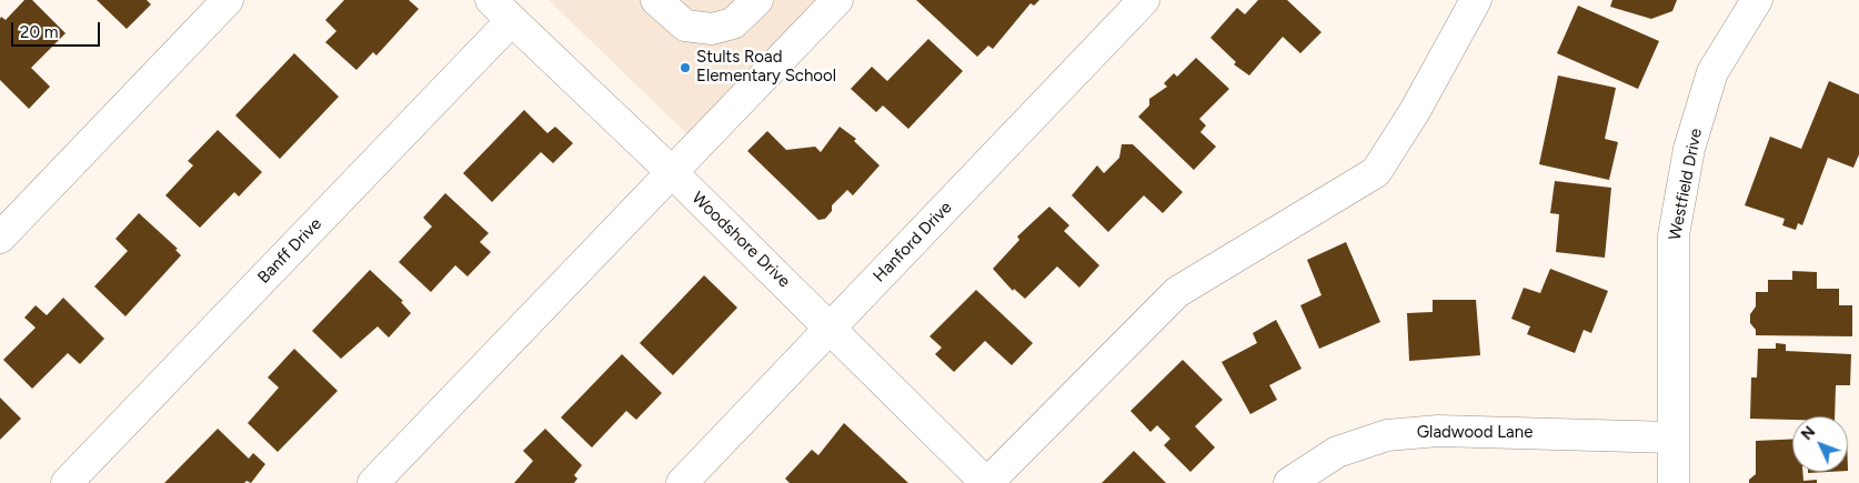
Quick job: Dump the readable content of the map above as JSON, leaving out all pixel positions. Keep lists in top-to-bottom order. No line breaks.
{"streets":{"street":["Westfield Drive","Woodshore Drive","Hanford Drive","Banff Drive","Gladwood Lane"]},"crossings":[["Westfield Drive","Gladwood Lane"],["Woodshore Drive","Hanford Drive"],["Woodshore Drive","Banff Drive"]],"places":["Stults Road Elementary School"],"scale_bar":"20 m","north":"top left"}
